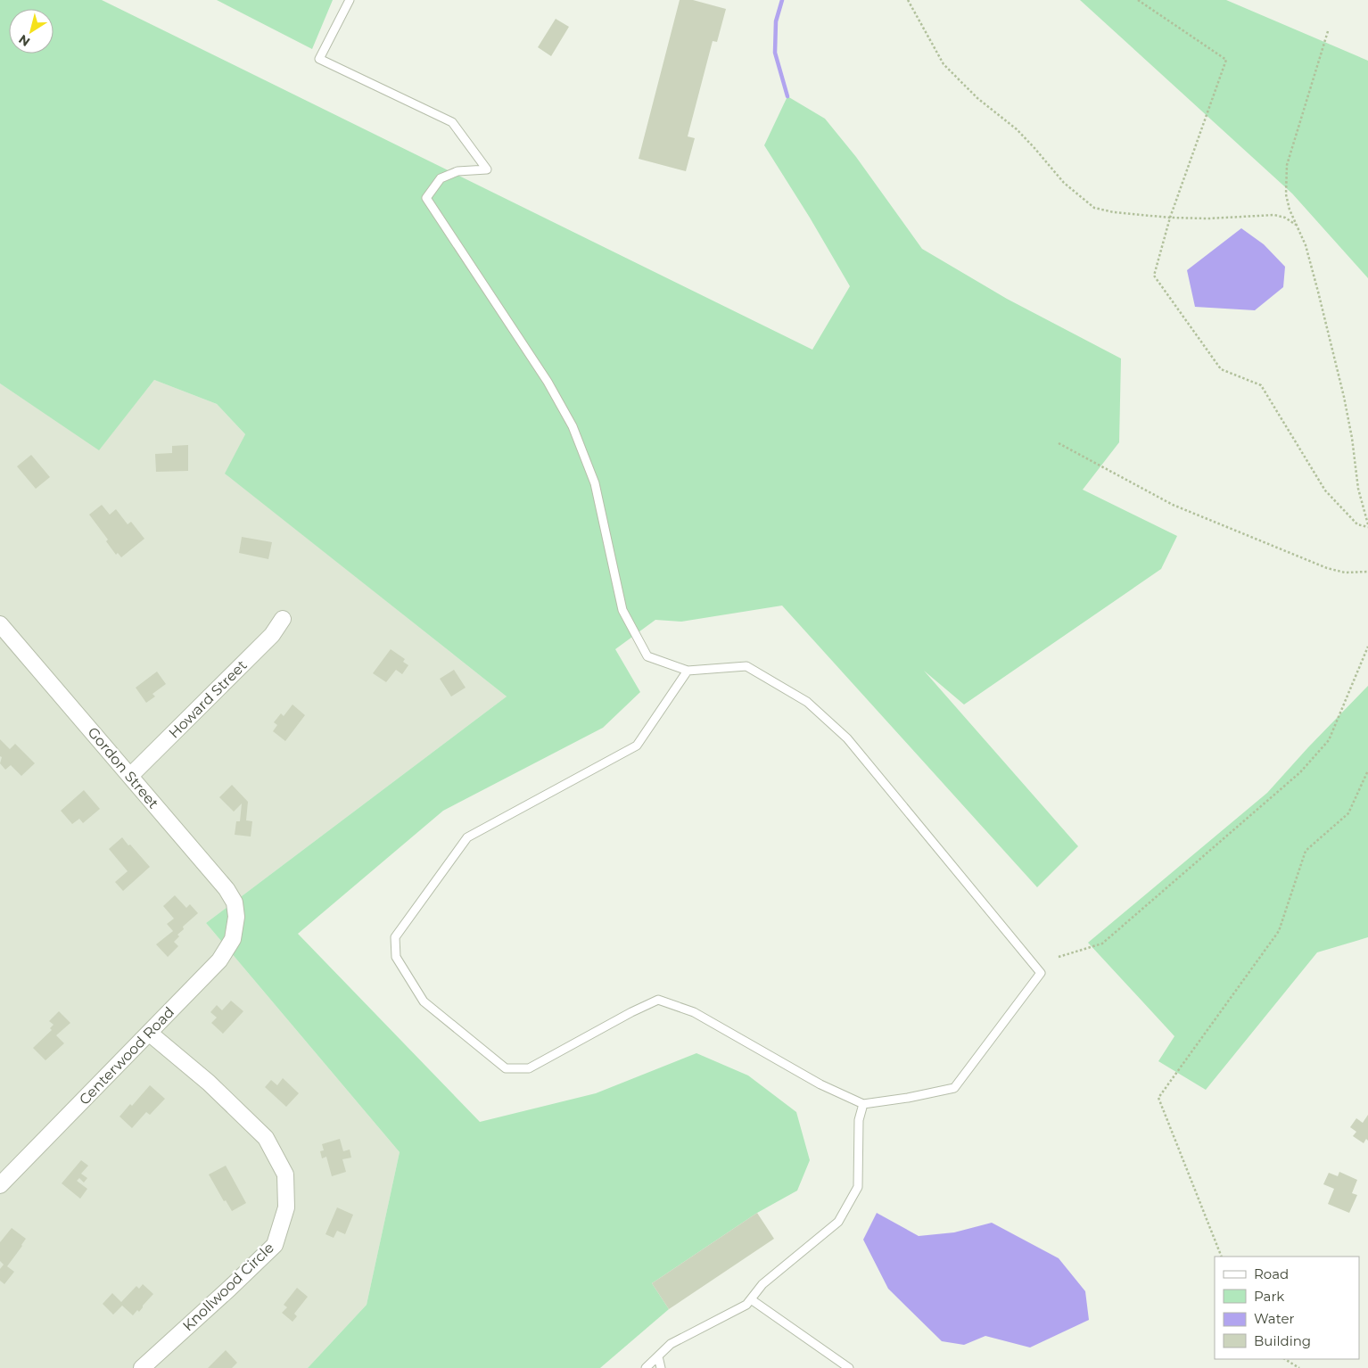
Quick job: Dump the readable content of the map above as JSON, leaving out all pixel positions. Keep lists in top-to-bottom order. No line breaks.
{"streets":{"street":["Howard Street","Gordon Street","Centerwood Road","Knollwood Circle"]},"crossings":[["Howard Street","Gordon Street"],["Gordon Street","Centerwood Road"],["Centerwood Road","Knollwood Circle"]],"legend":["Road","Park","Water","Building"],"north":"bottom left"}
